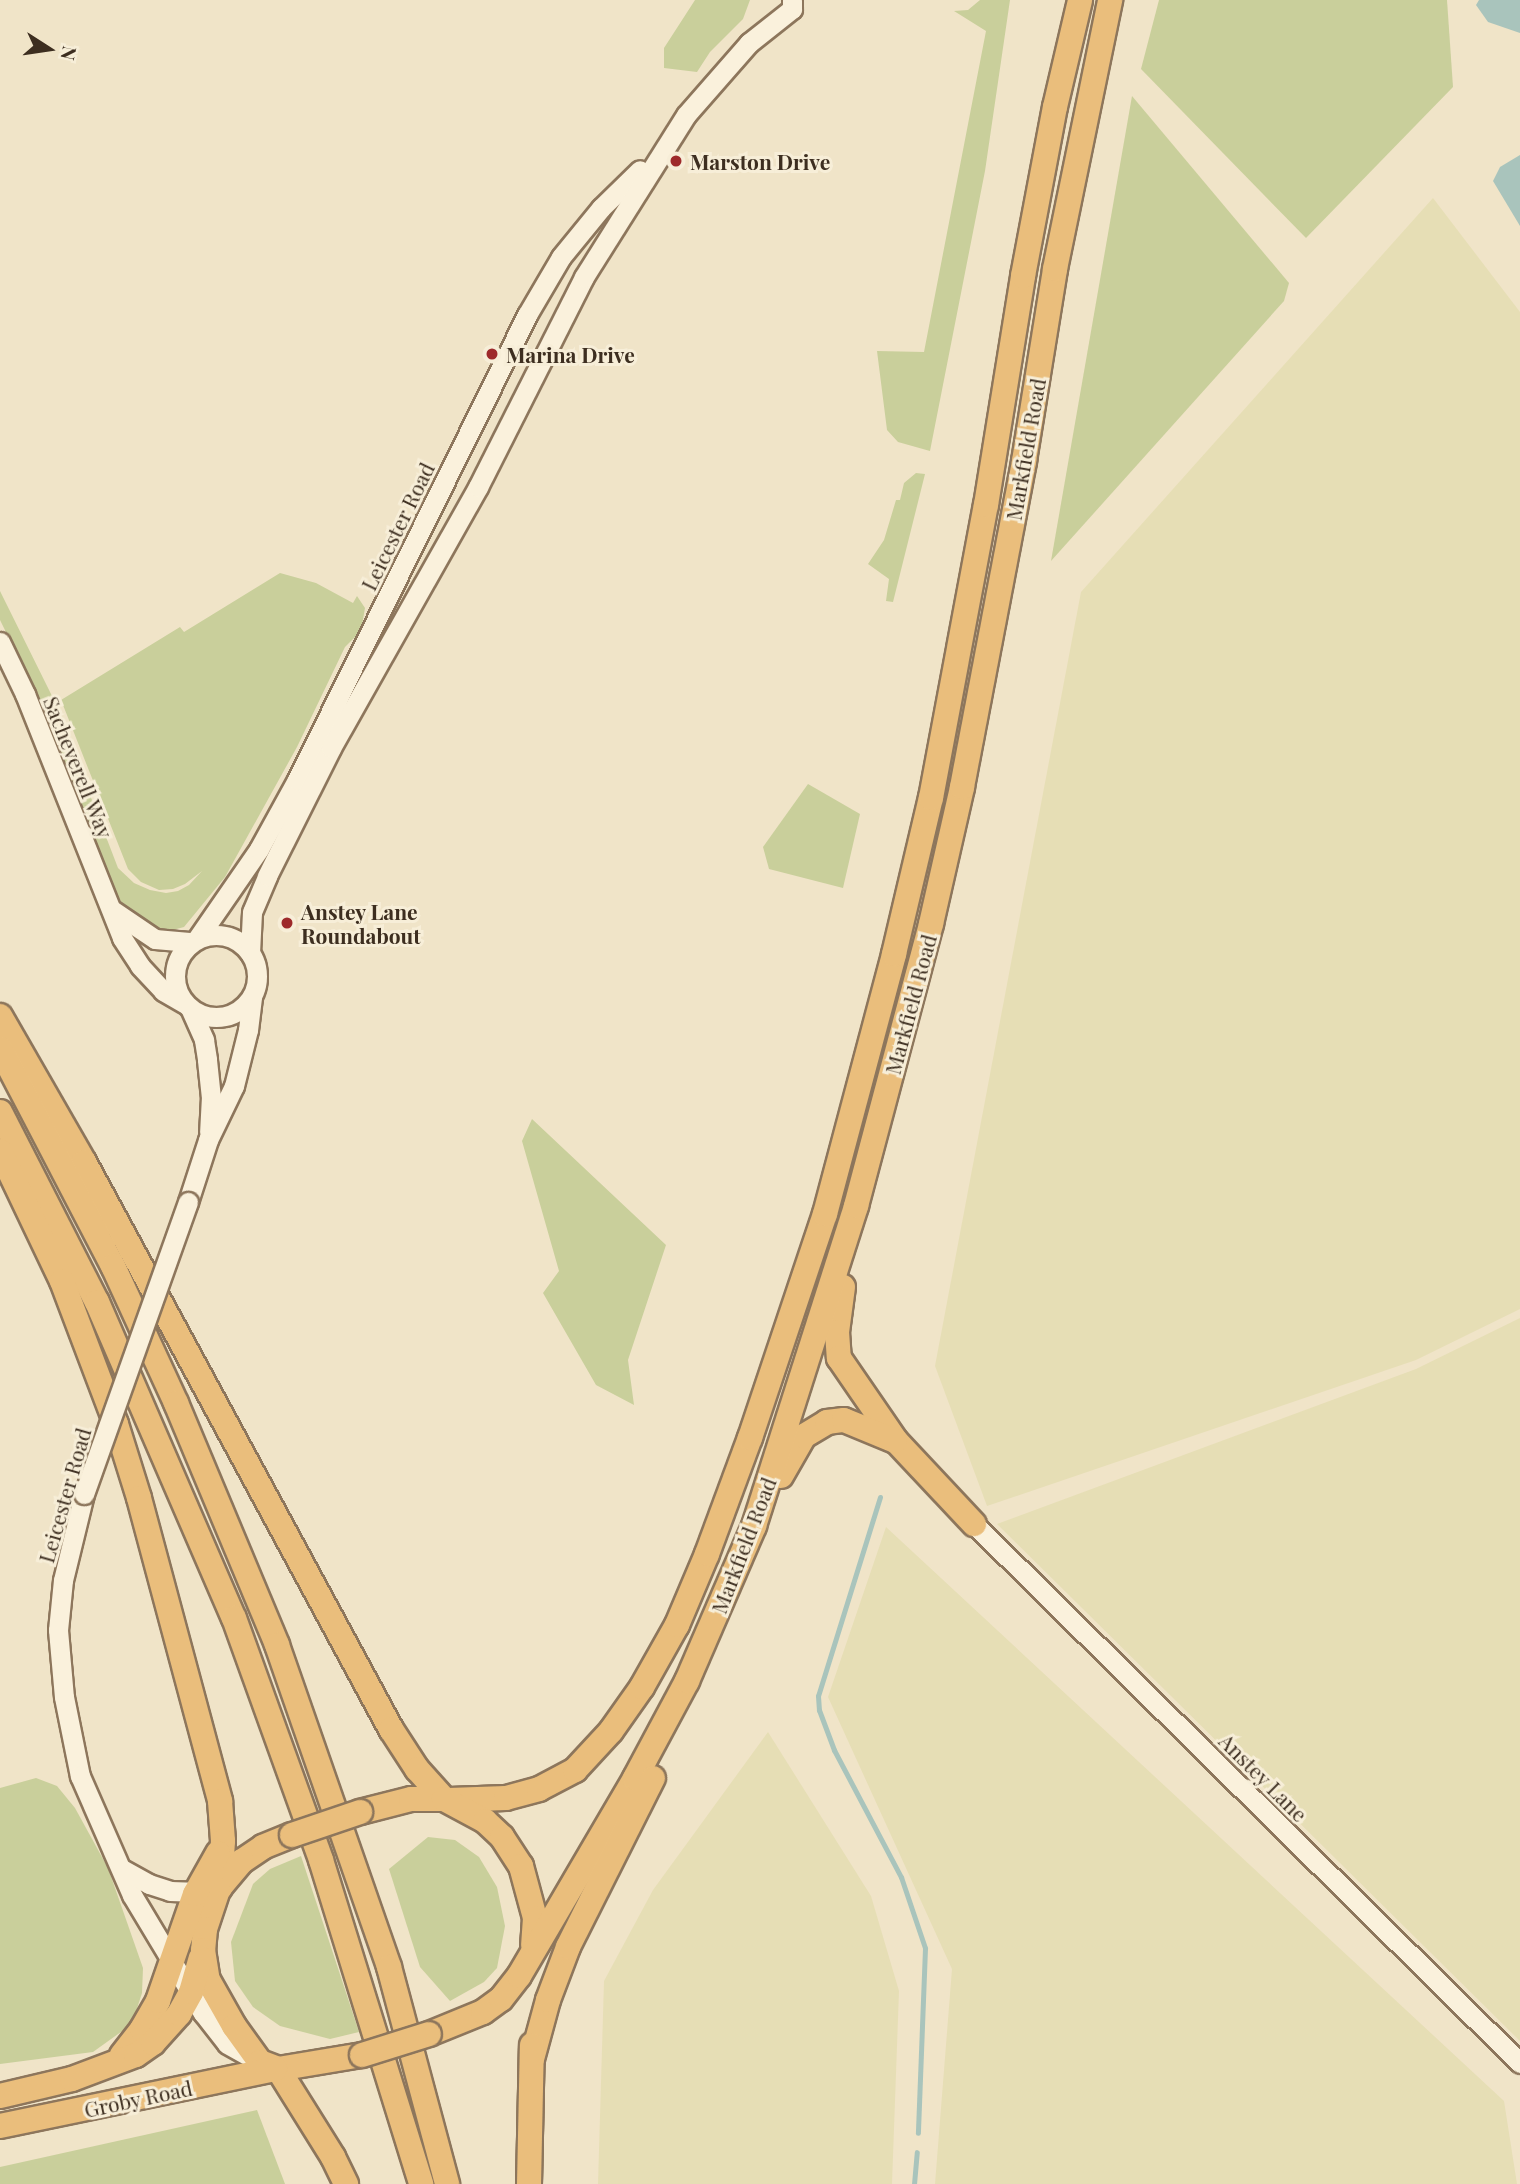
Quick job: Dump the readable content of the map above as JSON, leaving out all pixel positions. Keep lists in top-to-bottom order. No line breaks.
{"streets":{"highway":["Markfield Road","Groby Road"],"street":["Leicester Road","Sacheverell Way","Anstey Lane"]},"crossings":[["Markfield Road","Groby Road"],["Leicester Road","Sacheverell Way"],["Leicester Road","Groby Road"]],"places":["Marston Drive","Marina Drive","Anstey Lane Roundabout"],"north":"right"}
